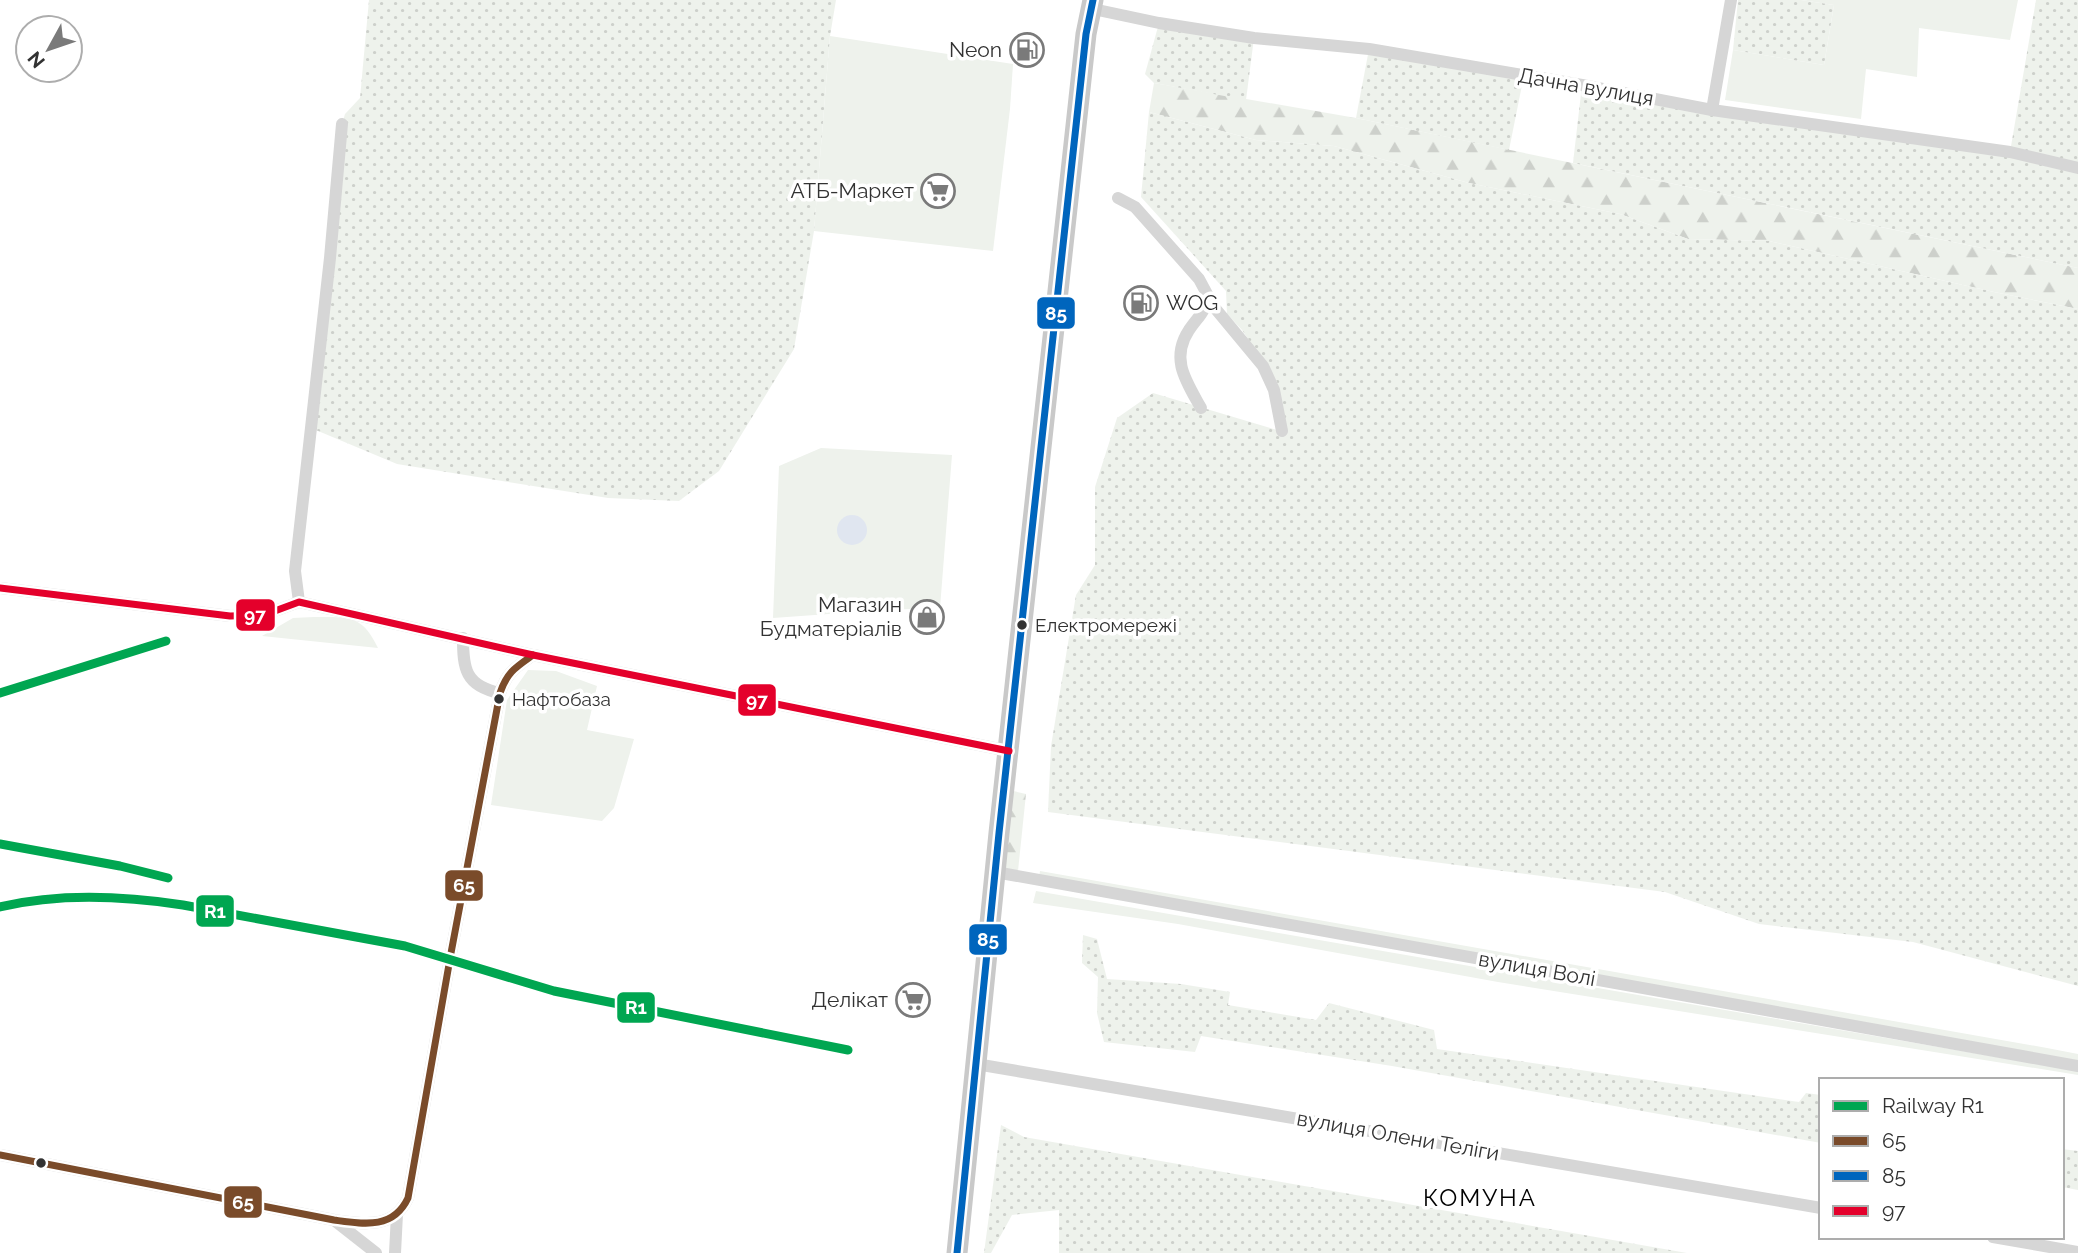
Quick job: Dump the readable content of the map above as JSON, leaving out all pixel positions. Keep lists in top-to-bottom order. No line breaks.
{"streets":{"street":["Дачна вулиця","вулиця Волі","вулиця Олени Теліги"]},"districts":["КОМУНА"],"places":{"fuel station":["Neon","WOG"],"supermarket":["АТБ-Маркет","Делікат"],"shop":["Магазин Будматеріалів"],"other":["Електромережі","Нафтобаза"]},"lines":["transit line 85","transit line 97","rail line R1","transit line 65"],"legend":["Railway R1","65","85","97"],"north":"bottom left"}
